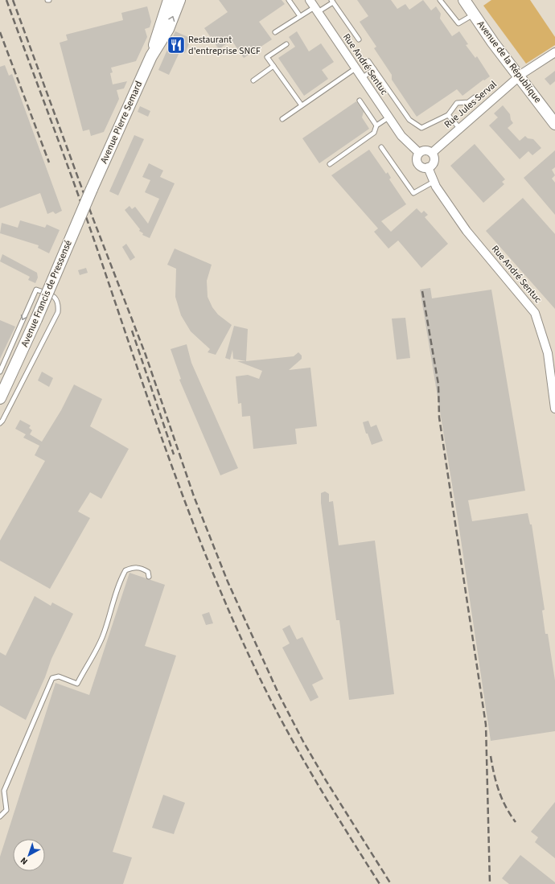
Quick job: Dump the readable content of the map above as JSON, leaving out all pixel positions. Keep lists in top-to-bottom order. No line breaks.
{"streets":{"street":["Avenue de la République","Rue André Sentuc","Rue Jules Serval","Avenue Pierre Semard","Avenue Francis de Pressensé"]},"crossings":[["Avenue de la République","Rue Jules Serval"],["Rue André Sentuc","Rue Jules Serval"],["Avenue Pierre Semard","Avenue Francis de Pressensé"]],"places":{"restaurant":["Restaurant d'entreprise SNCF"]},"north":"bottom left"}
